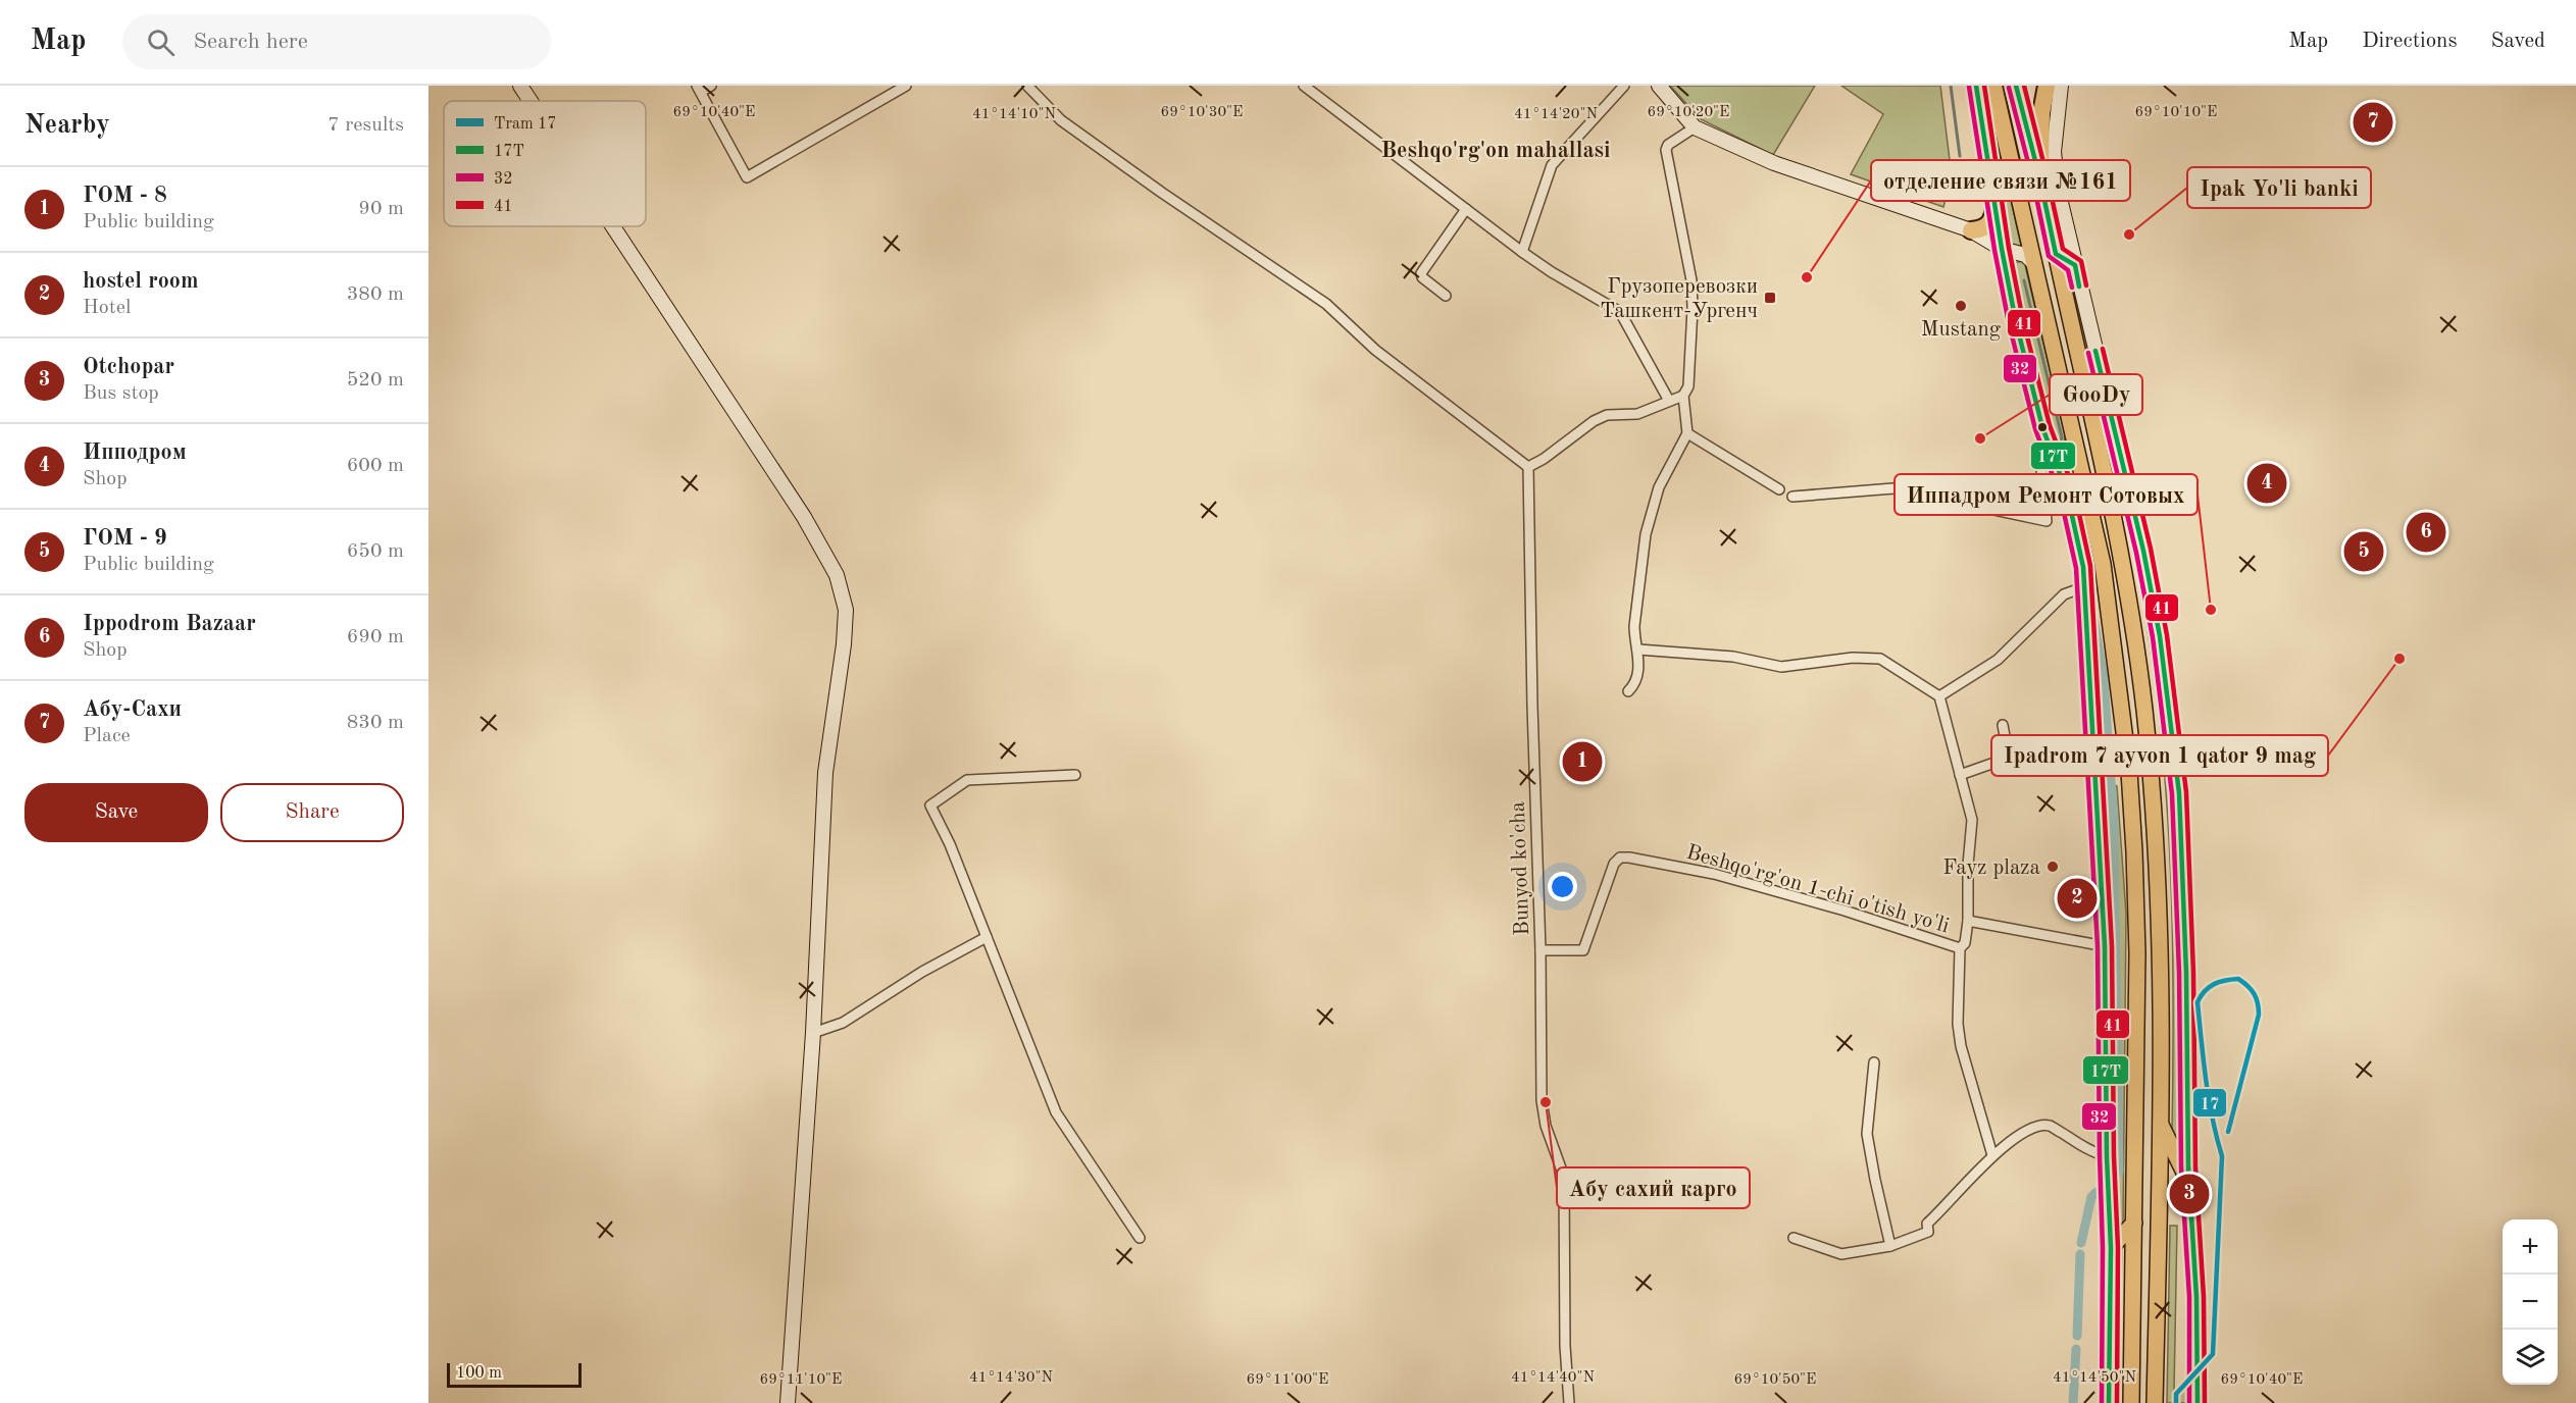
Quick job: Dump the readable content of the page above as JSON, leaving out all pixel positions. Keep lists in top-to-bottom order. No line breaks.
{"streets":{"street":["Bunyod ko'cha","Beshqo'rg'on 1-chi o'tish yo'li"]},"crossings":[["Bunyod ko'cha","Beshqo'rg'on 1-chi o'tish yo'li"]],"districts":["Beshqo'rg'on mahallasi"],"places":{"other":["Ipak Yo'li banki","отделение связи №161","Mustang","GooDy","Иппадром Ремонт Сотовых","Ipadrom 7 ayvon 1 qator 9 mag","Fayz plaza","Абу сахий карго"],"transit":["Грузоперевозки Ташкент-Ургенч"]},"lines":["transit line 17T","transit line 41","transit line 32","tram line 17"],"legend":["Tram 17","17T","32","41"],"scale_bar":"100 m","page":{"header":"Map","search":"Search here","nav":["Map","Directions","Saved"],"heading":["Nearby","7 results"],"pins":["7","4","6","5","1","2","3"],"list":[{"mark":"1","name":"ГОМ - 8","note":"Public building","value":"90 m"},{"mark":"2","name":"hostel room","note":"Hotel","value":"380 m"},{"mark":"3","name":"Otchopar","note":"Bus stop","value":"520 m"},{"mark":"4","name":"Ипподром","note":"Shop","value":"600 m"},{"mark":"5","name":"ГОМ - 9","note":"Public building","value":"650 m"},{"mark":"6","name":"Ippodrom Bazaar","note":"Shop","value":"690 m"},{"mark":"7","name":"Абу-Сахи","note":"Place","value":"830 m"}],"buttons":["Save","Share"],"map_buttons":["+","−"],"scale":"100 m"},"coordinates":["69°10'40\"E","69°10'30\"E","69°10'20\"E","69°10'10\"E","41°14'10\"N","41°14'20\"N","41°14'30\"N","41°14'40\"N","41°14'50\"N","69°11'10\"E","69°11'00\"E","69°10'50\"E"]}
